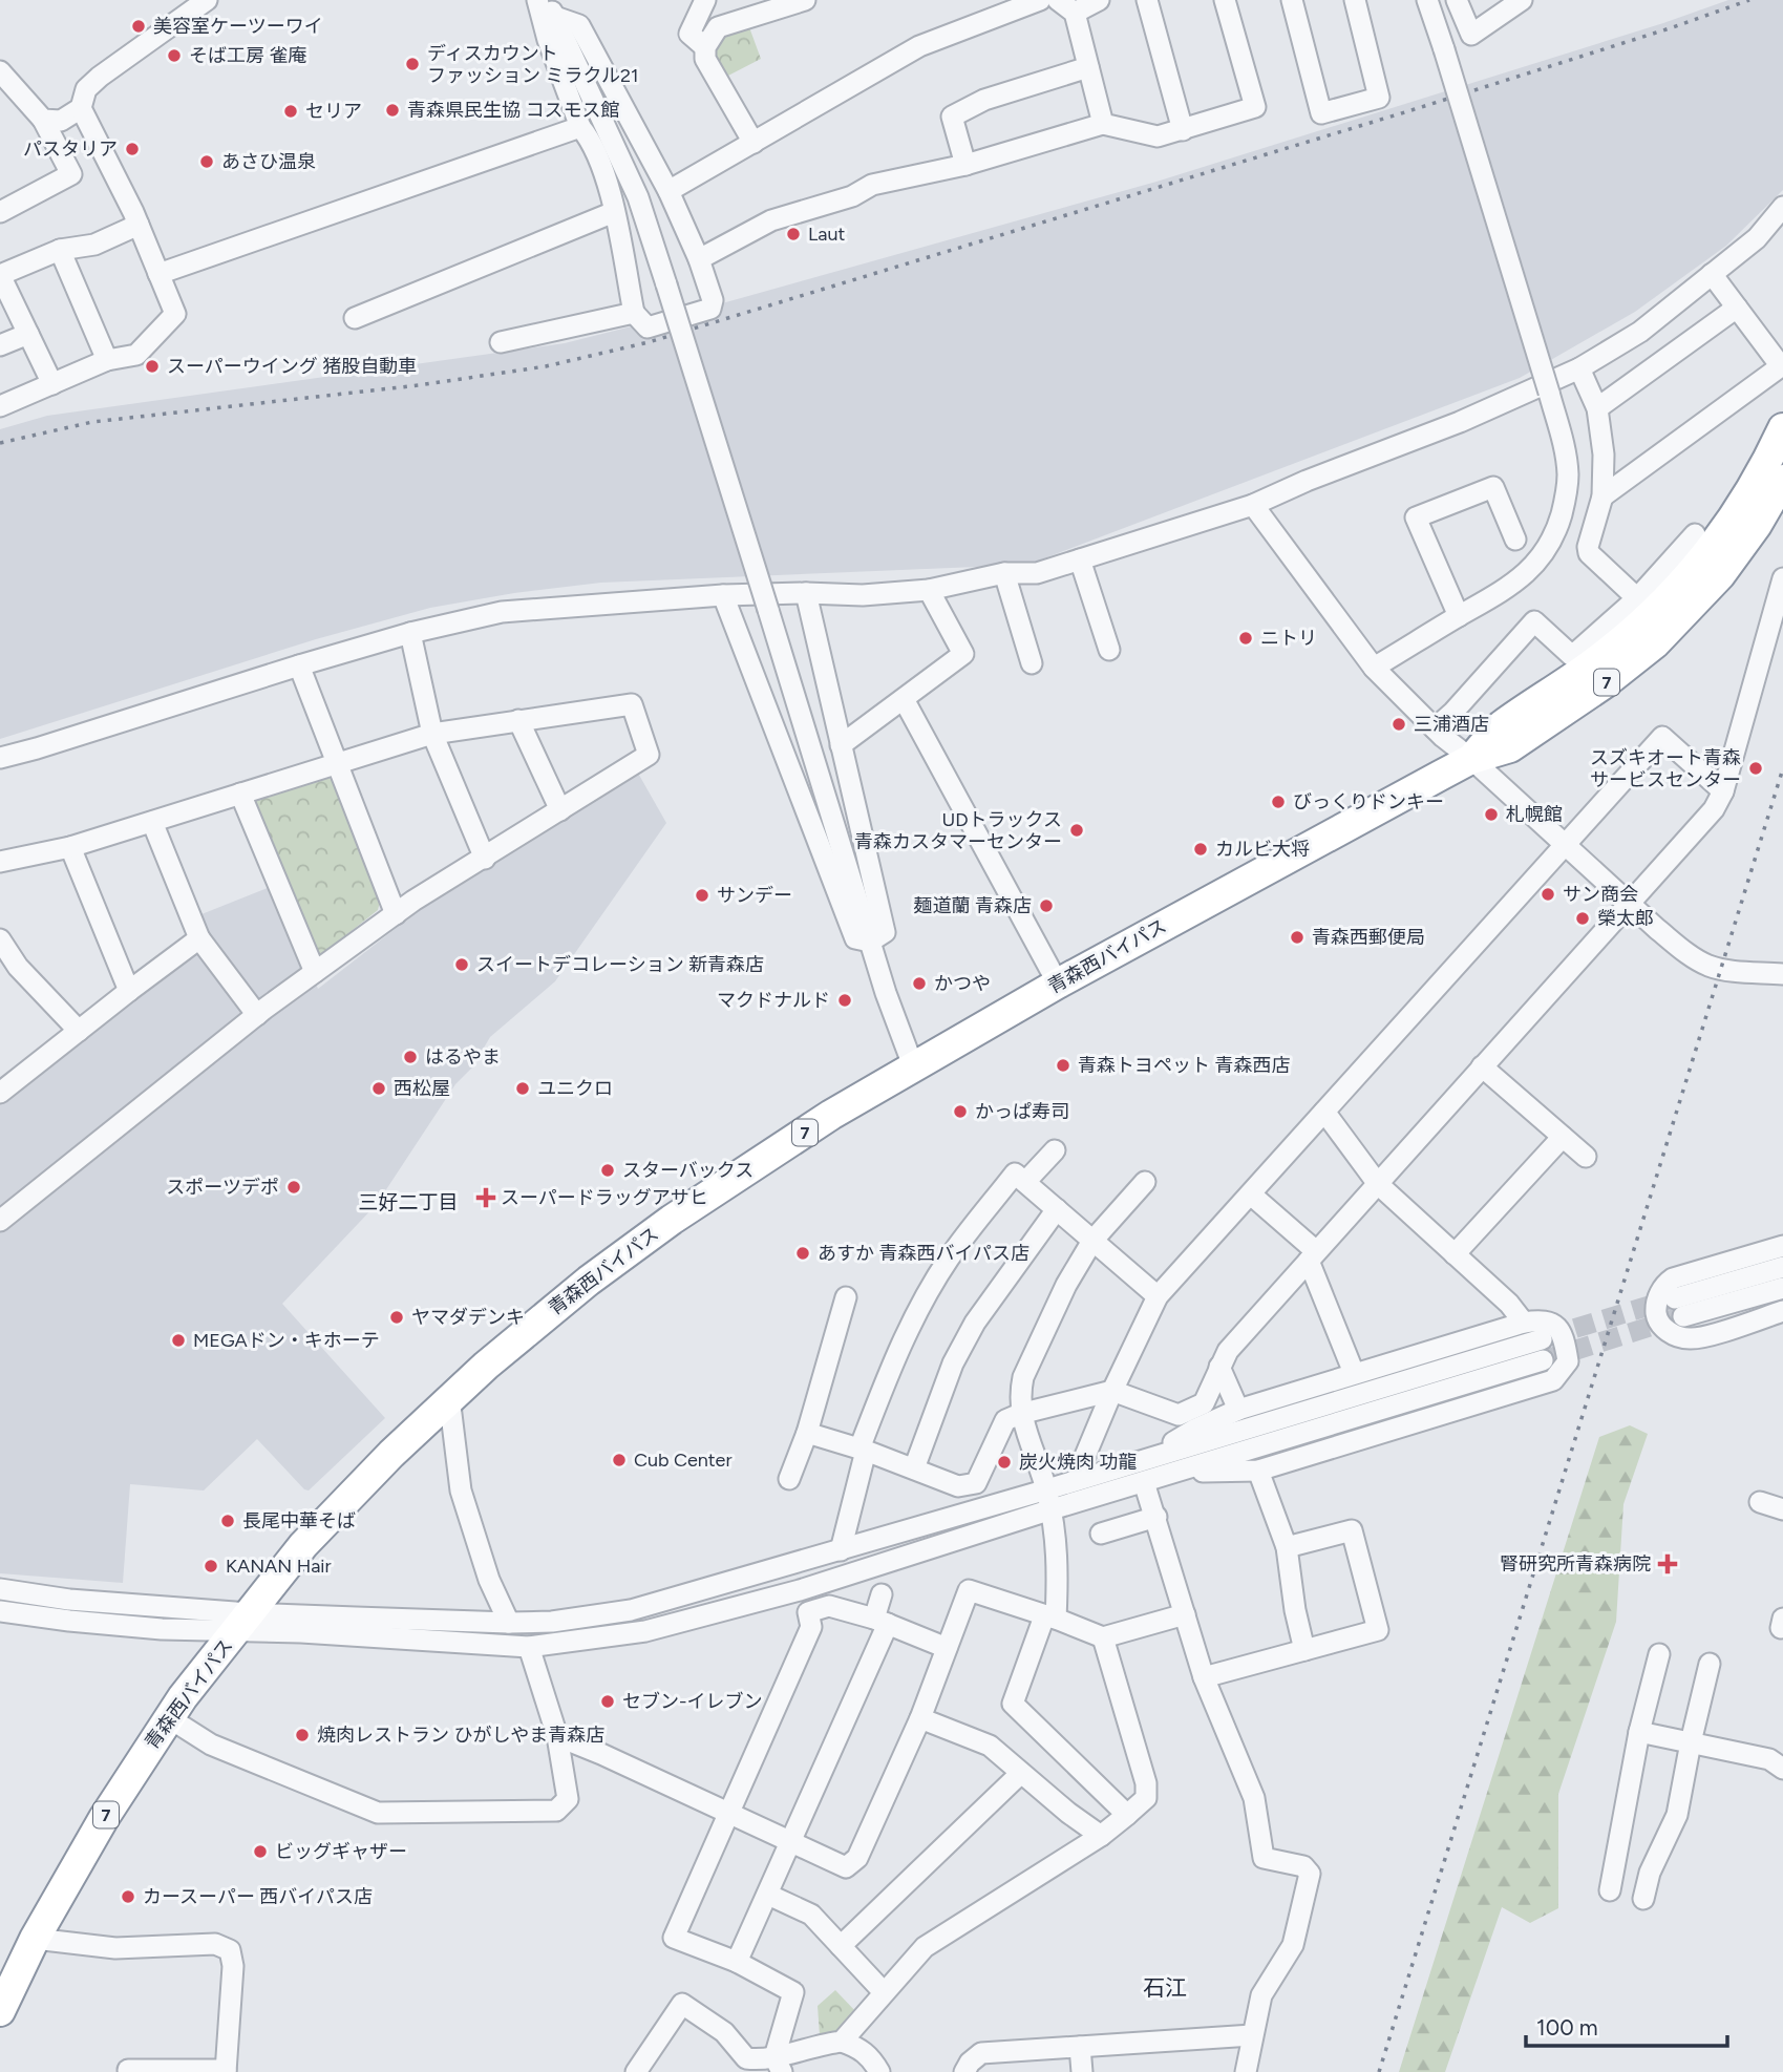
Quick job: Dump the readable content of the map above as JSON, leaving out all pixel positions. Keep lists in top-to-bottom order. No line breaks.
{"streets":{"highway":["7","青森西バイパス"]},"districts":["三好二丁目","石江"],"places":{"other":["美容室ケーツーワイ","そば工房 雀庵","ディスカウント ファッション ミラクル21","青森県民生協 コスモス館","セリア","パスタリア","あさひ温泉","Laut","スーパーウイング 猪股自動車","ニトリ","三浦酒店","スズキオート青森 サービスセンター","びっくりドンキー","札幌館","UDトラックス 青森カスタマーセンター","カルビ大将","サン商会","サンデー","麺道蘭 青森店","榮太郎","青森西郵便局","スイートデコレーション 新青森店","かつや","マクドナルド","はるやま","青森トヨペット 青森西店","西松屋","ユニクロ","かっぱ寿司","スターバックス","スポーツデポ","あすか 青森西バイパス店","ヤマダデンキ","MEGAドン・キホーテ","Cub Center","炭火焼肉 功龍","長尾中華そば","KANAN Hair","セブン-イレブン","焼肉レストラン ひがしやま青森店","ビッグギャザー","カースーパー 西バイパス店"],"health":["スーパードラッグアサヒ","腎研究所青森病院"]},"scale_bar":"100 m"}
